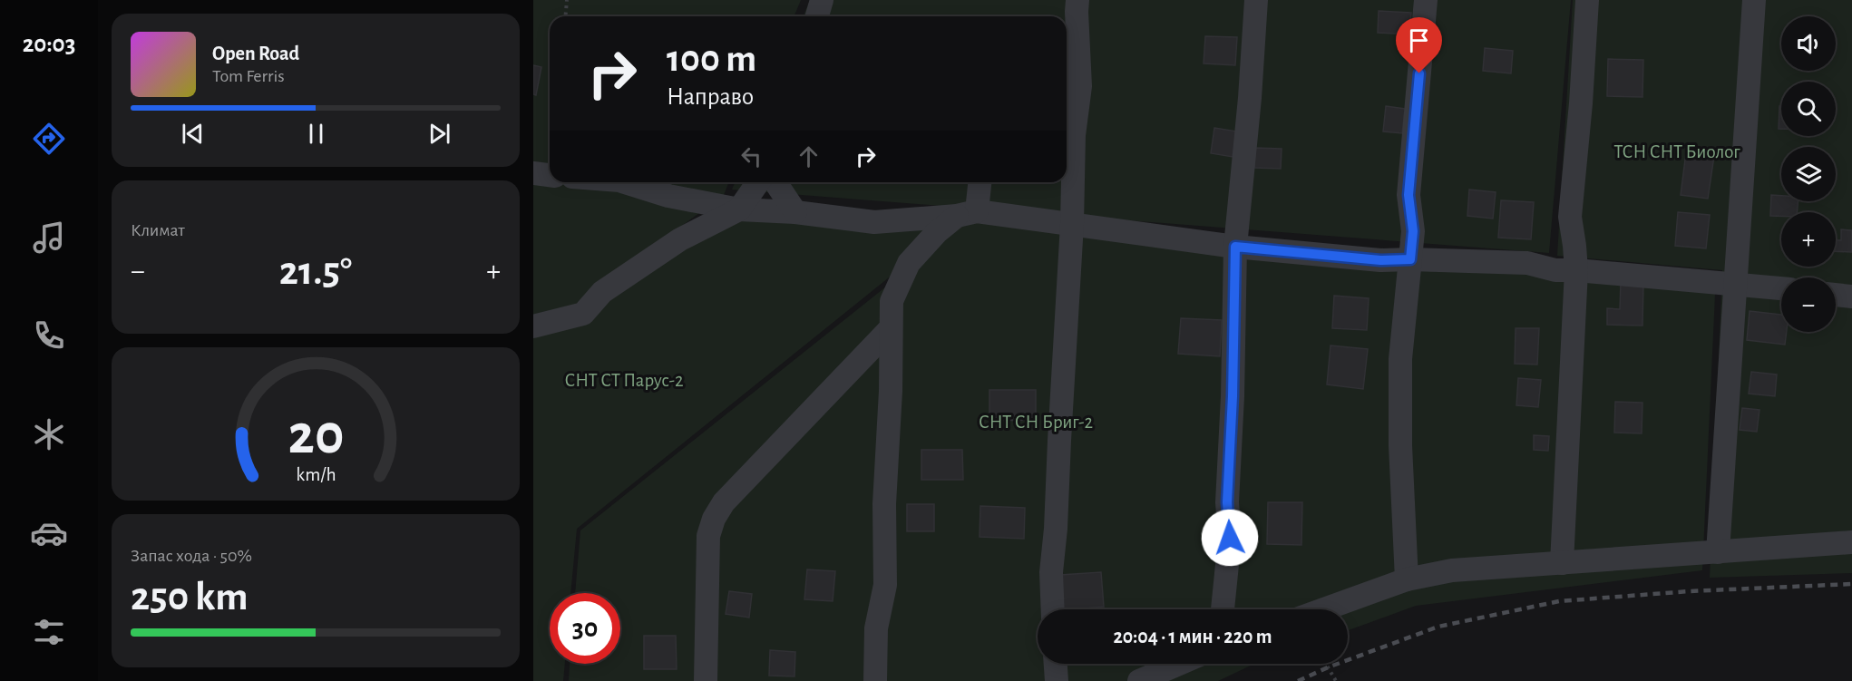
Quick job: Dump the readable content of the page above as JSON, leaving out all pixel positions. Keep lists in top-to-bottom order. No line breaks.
{"parks":["ТСН СНТ Биолог","СНТ СТ Парус-2","СНТ СН Бриг-2"],"page":{"tabs":"20:03","map_buttons":["+","−"],"turn":["100 m","Направо"],"song":["Open Road","Tom Ferris"],"tile":["Климат",["Запас хода · 50%","250 km"]],"heat":["−","21.5°","+"],"limit":"30","trip":"20:04 · 1 мин · 220 m","gauge":["20","km/h"]}}
